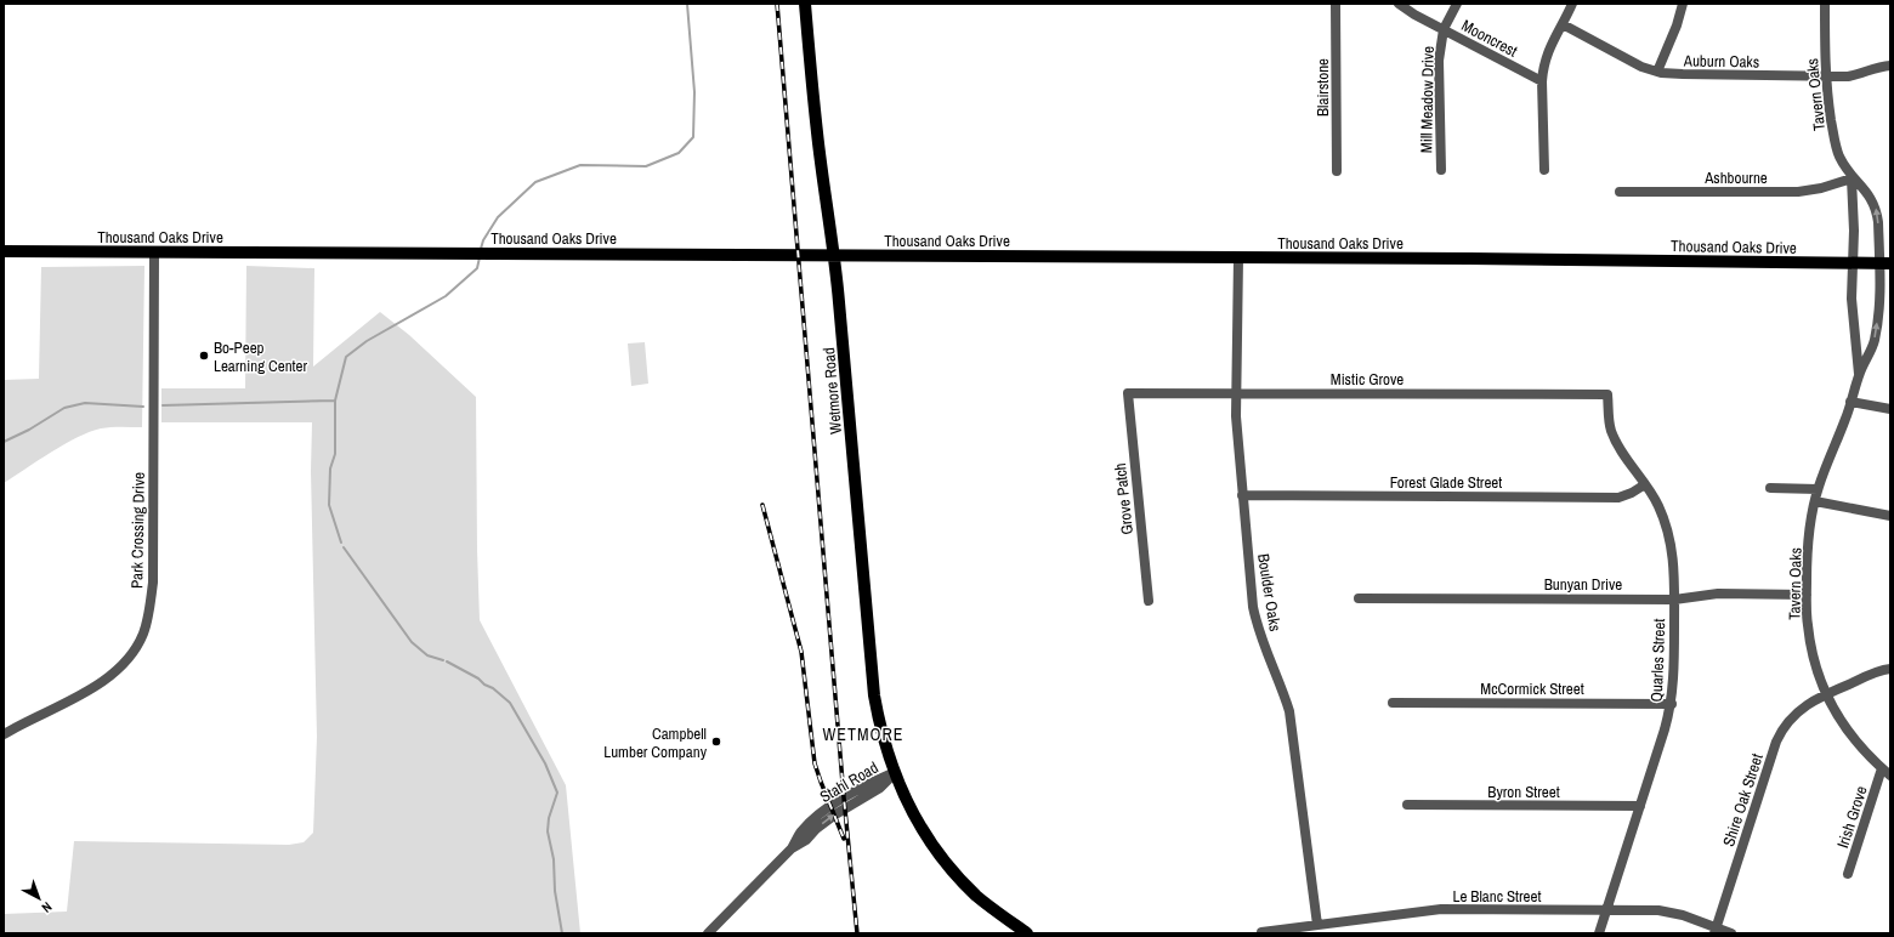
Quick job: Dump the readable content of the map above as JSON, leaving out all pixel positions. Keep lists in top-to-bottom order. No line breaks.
{"streets":{"main road":["Thousand Oaks Drive","Wetmore Road"],"street":["Mooncrest","Auburn Oaks","Blairstone","Tavern Oaks","Mill Meadow Drive","Ashbourne","Mistic Grove","Forest Glade Street","Grove Patch","Park Crossing Drive","Bunyan Drive","Boulder Oaks","Quarles Street","McCormick Street","Stahl Road","Byron Street","Shire Oak Street","Irish Grove","Le Blanc Street"]},"crossings":[["Mooncrest","Mill Meadow Drive"],["Auburn Oaks","Tavern Oaks"],["Tavern Oaks","Ashbourne"],["Tavern Oaks","Thousand Oaks Drive"],["Tavern Oaks","Bunyan Drive"],["Tavern Oaks","Shire Oak Street"],["Tavern Oaks","Irish Grove"],["Thousand Oaks Drive","Wetmore Road"],["Thousand Oaks Drive","Park Crossing Drive"],["Thousand Oaks Drive","Boulder Oaks"],["Mistic Grove","Grove Patch"],["Mistic Grove","Boulder Oaks"],["Mistic Grove","Quarles Street"],["Wetmore Road","Stahl Road"],["Forest Glade Street","Boulder Oaks"],["Forest Glade Street","Quarles Street"],["Bunyan Drive","Quarles Street"],["Boulder Oaks","Le Blanc Street"],["Quarles Street","McCormick Street"],["Quarles Street","Byron Street"],["Quarles Street","Le Blanc Street"],["Shire Oak Street","Le Blanc Street"]],"districts":["WETMORE"],"places":["Bo-Peep Learning Center","Campbell Lumber Company"],"north":"bottom right"}
